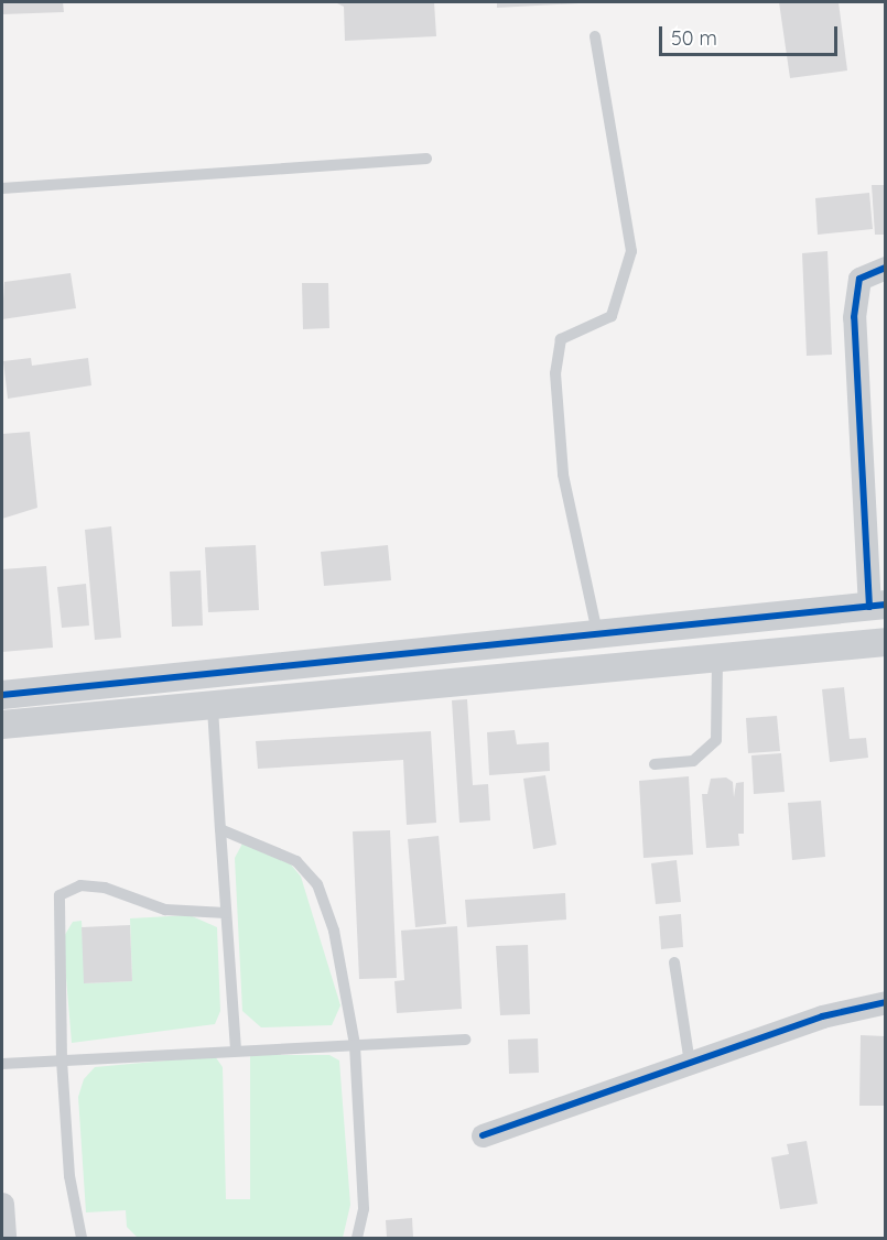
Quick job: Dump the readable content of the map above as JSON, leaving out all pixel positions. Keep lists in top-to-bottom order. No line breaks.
{"scale_bar":"50 m"}
